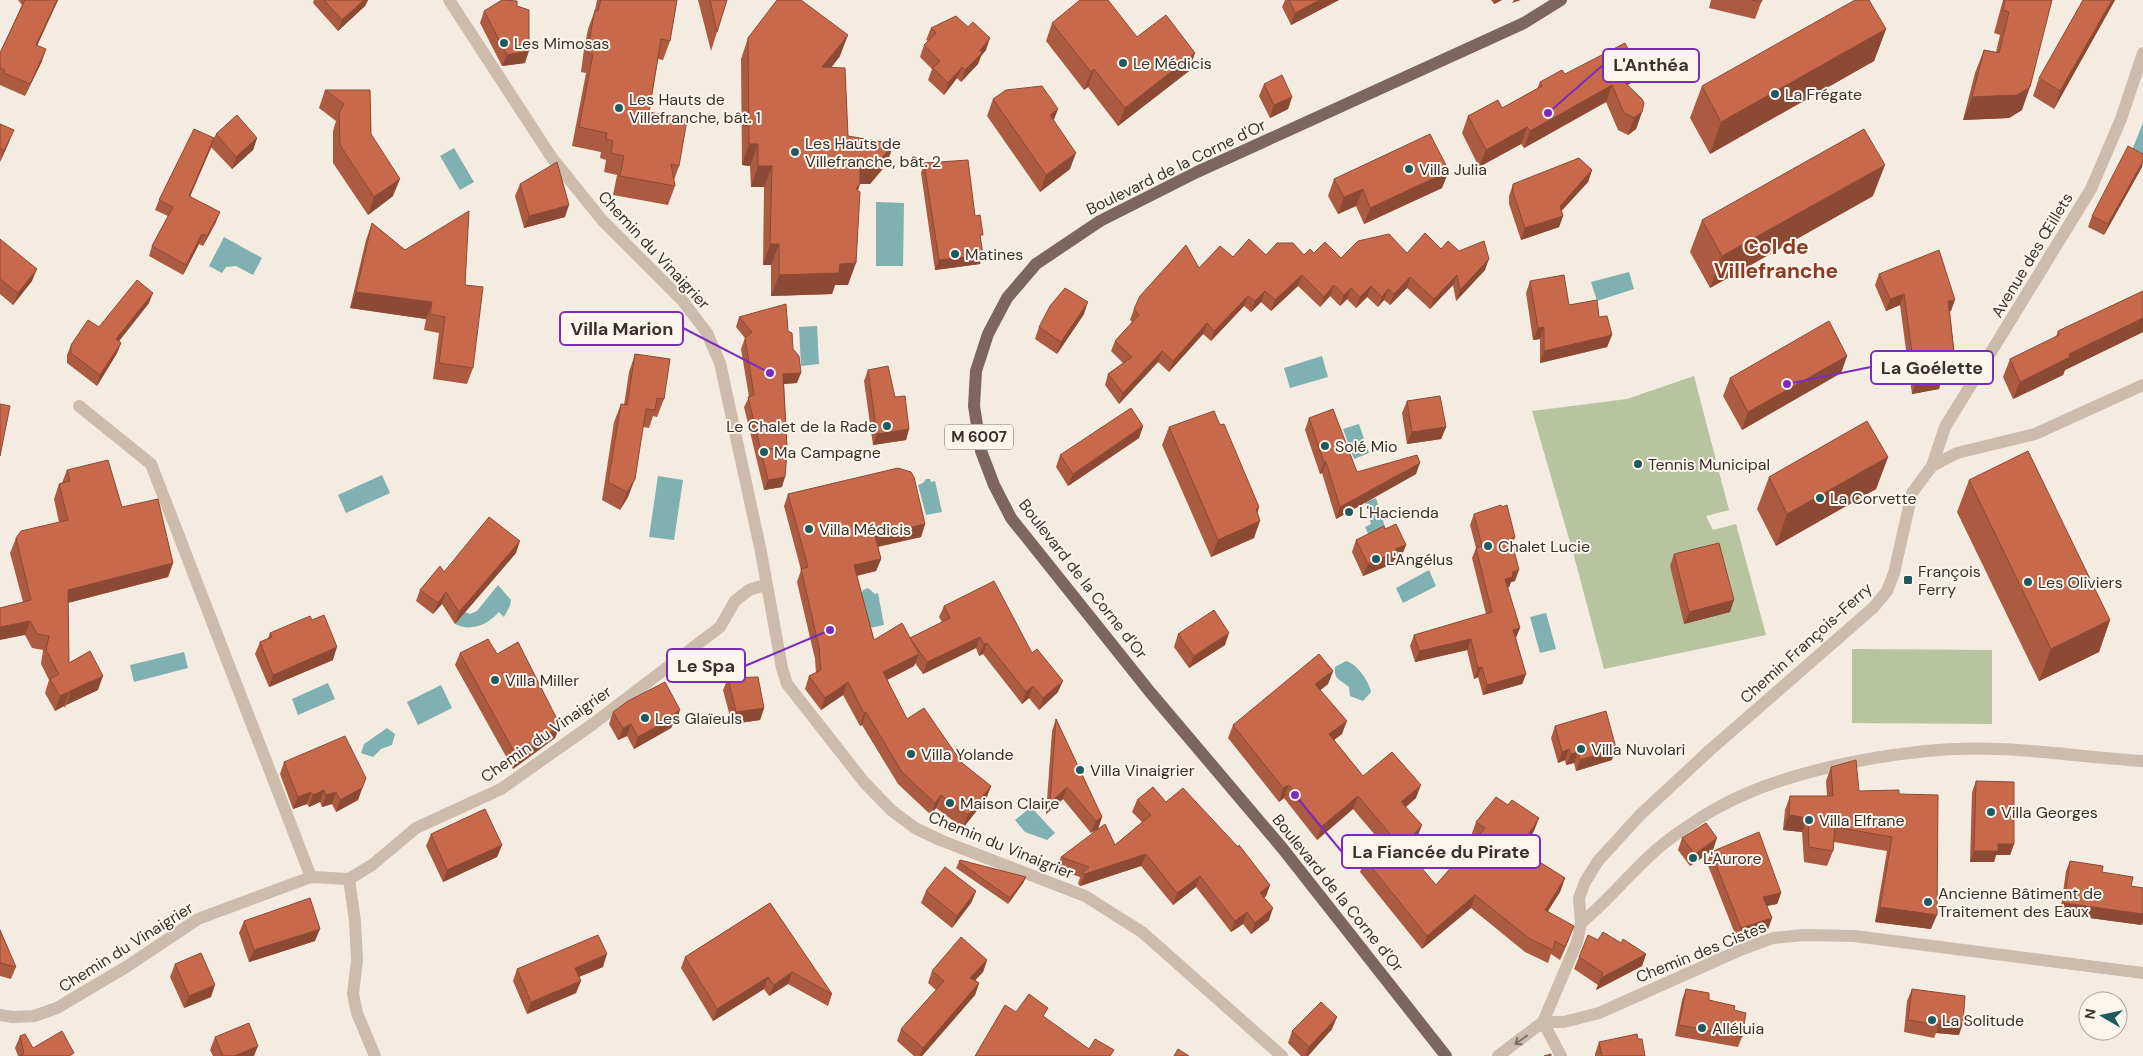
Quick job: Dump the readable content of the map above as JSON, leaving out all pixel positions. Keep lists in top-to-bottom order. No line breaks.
{"streets":{"main road":["Boulevard de la Corne d'Or","M 6007"],"street":["Chemin du Vinaigrier","Avenue des Œillets","Chemin François-Ferry","Chemin des Cistes"]},"crossings":[["Avenue des Œillets","Chemin François-Ferry"]],"districts":["Col de Villefranche"],"places":{"other":["Les Mimosas","Le Médicis","La Frégate","Les Hauts de Villefranche, bât. 1","L'Anthéa","Les Hauts de Villefranche, bât. 2","Villa Julia","Matines","Villa Marion","La Goélette","Le Chalet de la Rade","Solé Mio","Ma Campagne","Tennis Municipal","La Corvette","L'Hacienda","Villa Médicis","Chalet Lucie","L'Angélus","Les Oliviers","Le Spa","Villa Miller","Les Glaïeuls","Villa Nuvolari","Villa Yolande","Villa Vinaigrier","La Fiancée du Pirate","Maison Claire","Villa Georges","Villa Elfrane","L'Aurore","Ancienne Bâtiment de Traitement des Eaux","La Solitude","Alléluia"],"transit":["François Ferry"]},"north":"left"}
